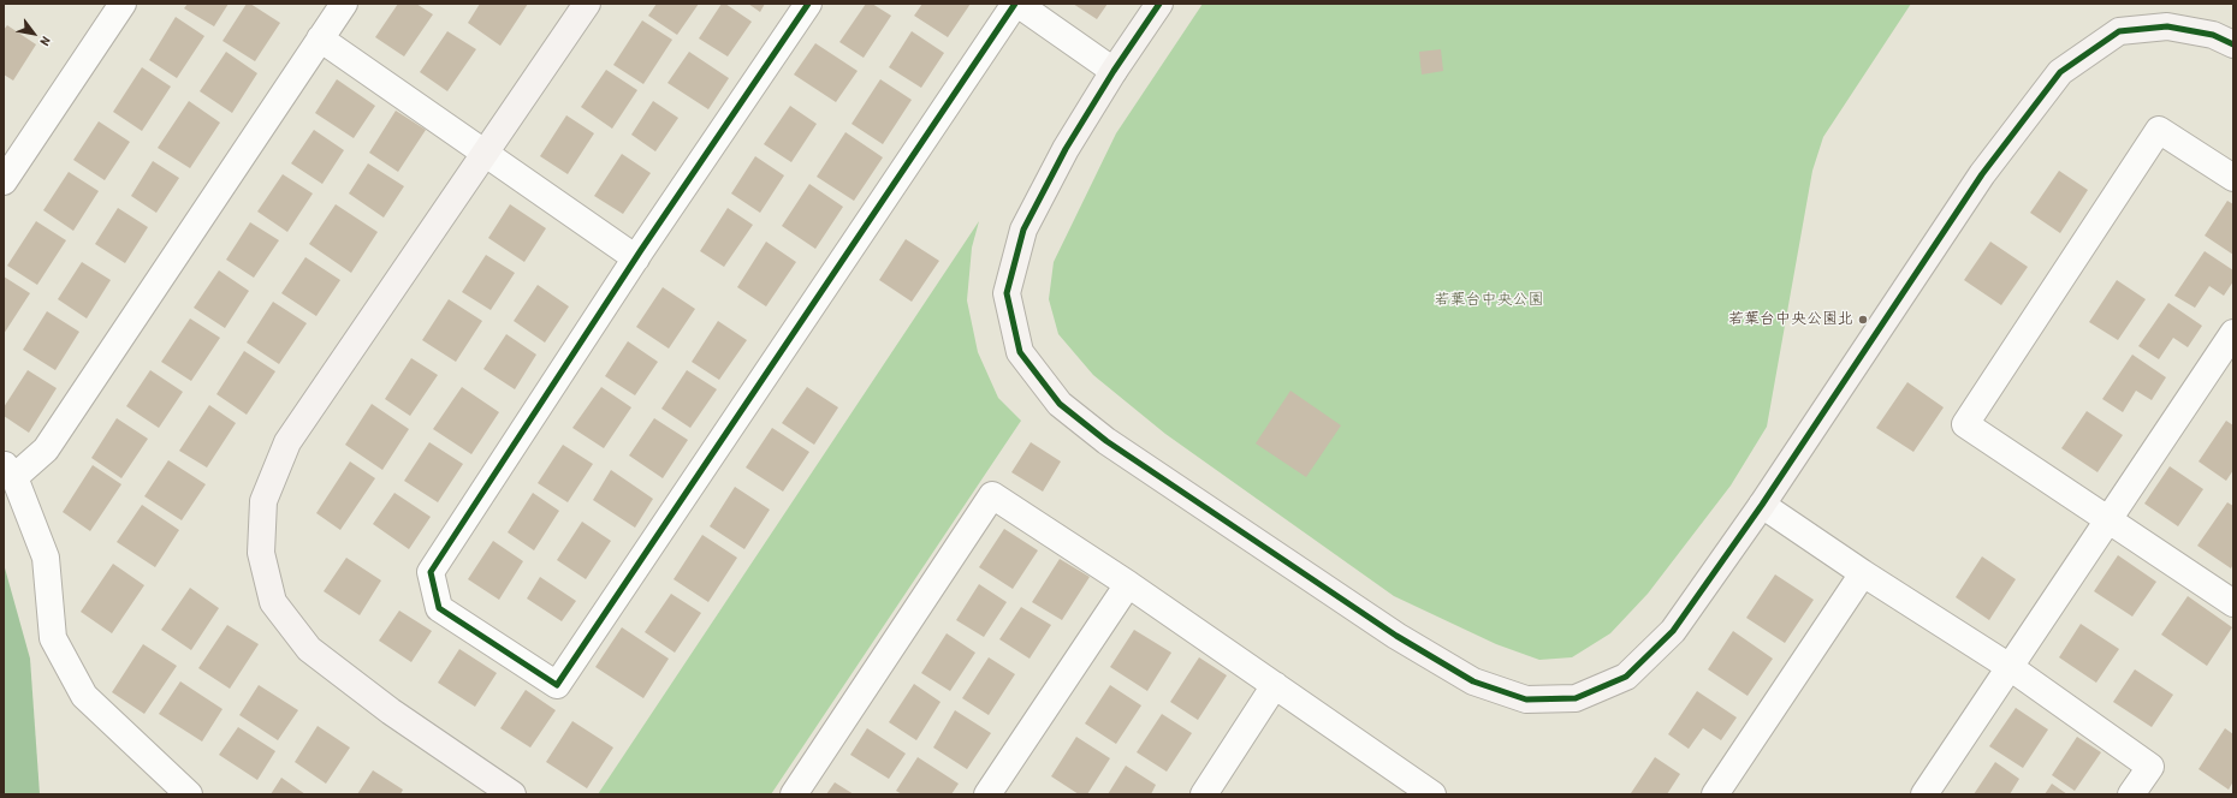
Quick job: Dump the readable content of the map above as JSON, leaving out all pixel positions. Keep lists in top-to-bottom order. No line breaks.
{"parks":["若葉台中央公園"],"places":["若葉台中央公園北"],"north":"bottom right"}
